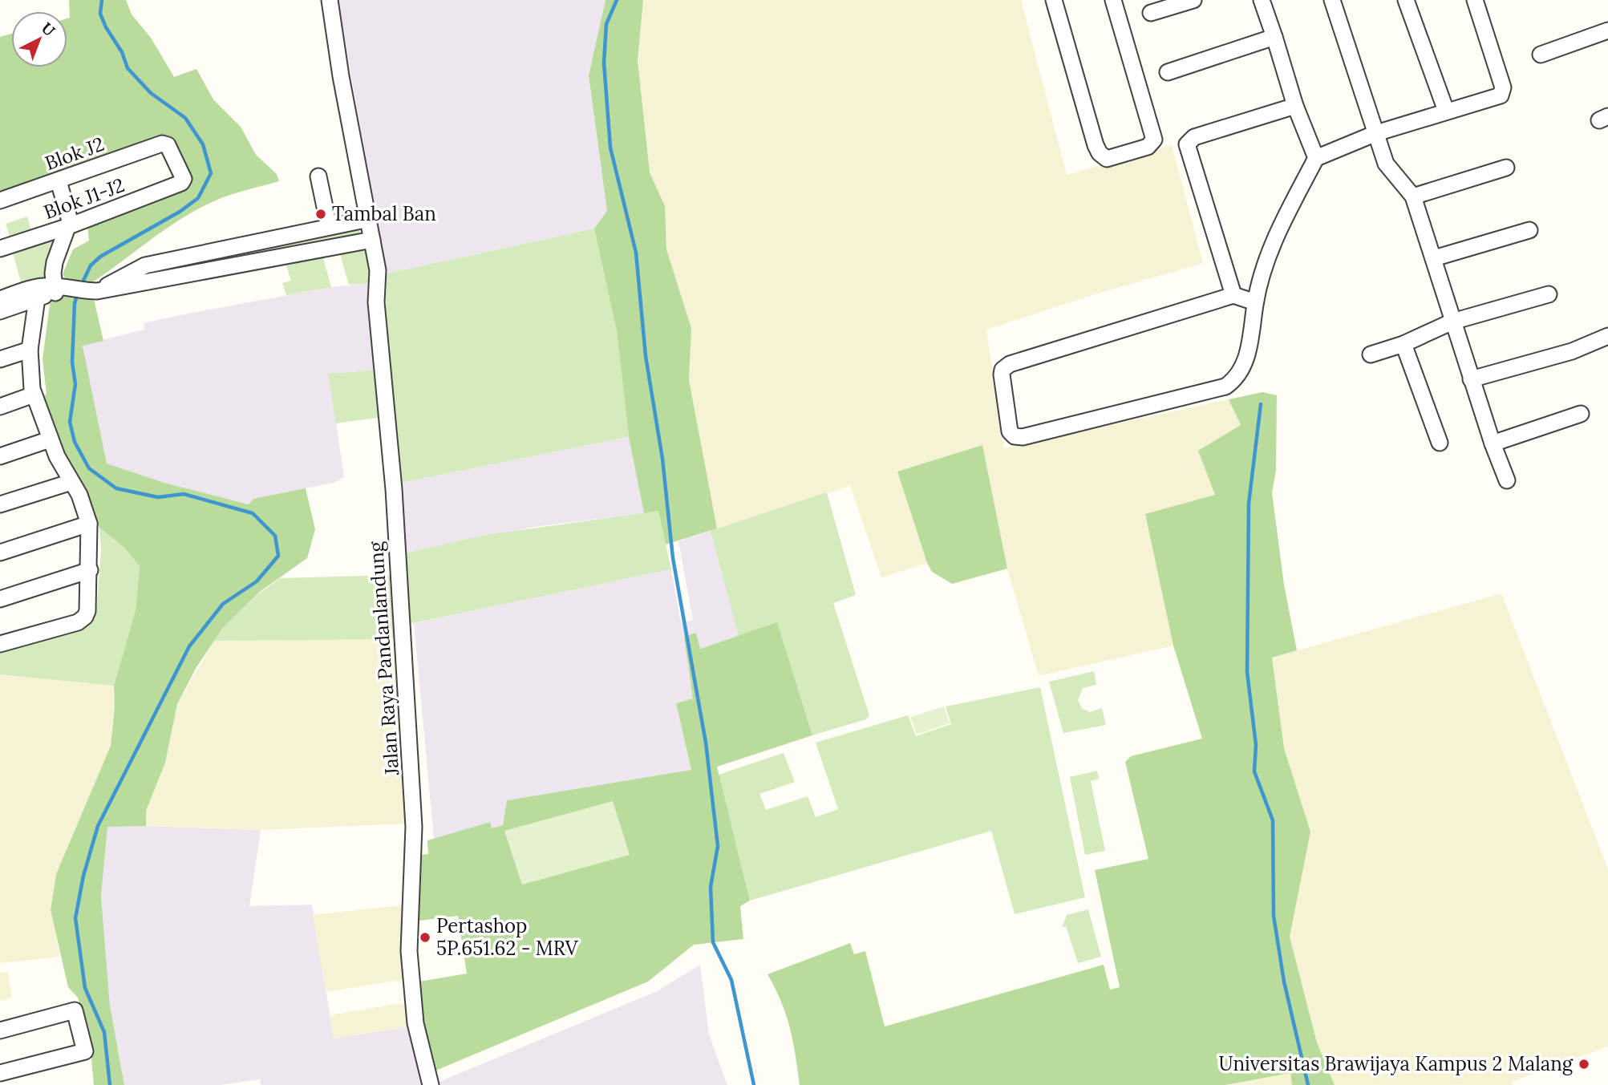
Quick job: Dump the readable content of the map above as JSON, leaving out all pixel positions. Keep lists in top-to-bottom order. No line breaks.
{"streets":{"street":["Blok J2","Blok J1-J2","Jalan Raya Pandanlandung"]},"crossings":[["Blok J2","Blok J1-J2"]],"places":["Tambal Ban","Pertashop 5P.651.62 - MRV","Universitas Brawijaya Kampus 2 Malang"],"north":"top right"}
